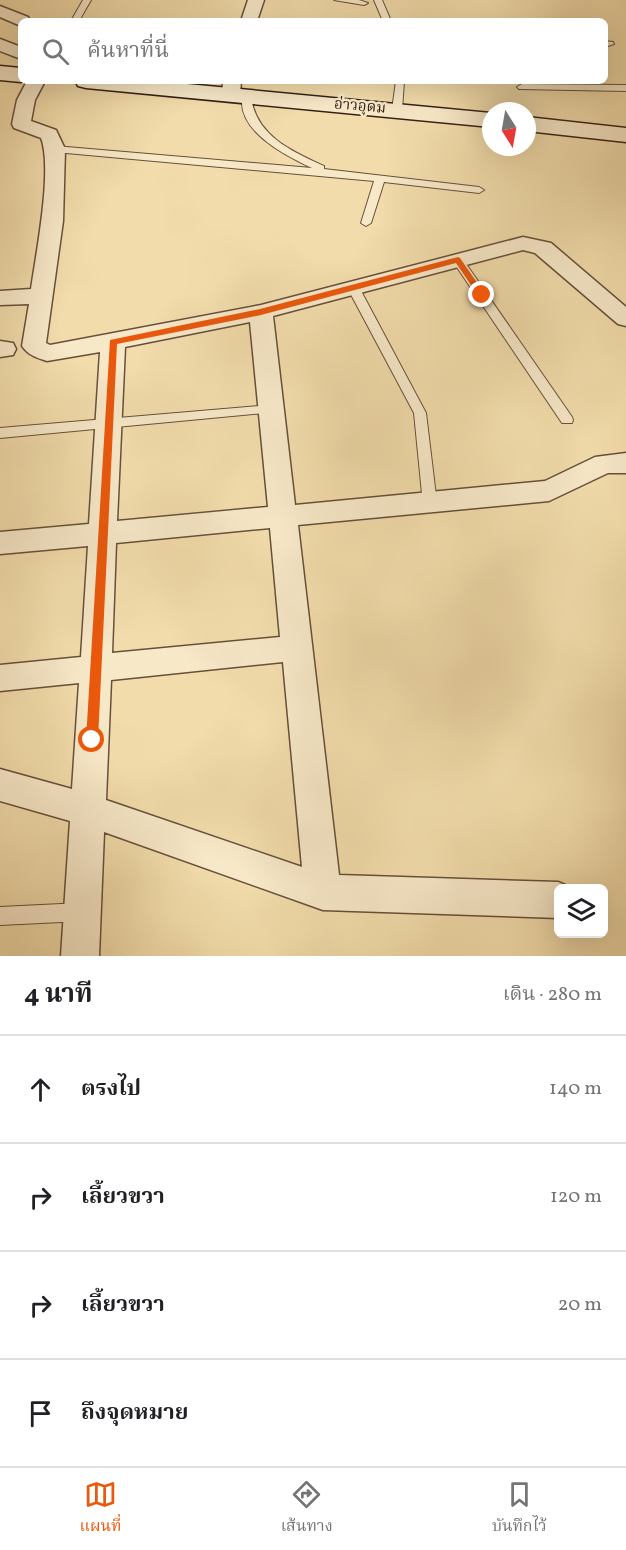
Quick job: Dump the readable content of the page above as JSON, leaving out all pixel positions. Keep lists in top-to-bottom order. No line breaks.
{"streets":{"street":["อ่าวอุดม"]},"north":"bottom","page":{"search":"ค้นหาที่นี่","heading":["4 นาที","เดิน · 280 m"],"list":[["ตรงไป","140 m"],["เลี้ยวขวา","120 m"],["เลี้ยวขวา","20 m"],"ถึงจุดหมาย"],"nav":["แผนที่","เส้นทาง","บันทึกไว้"]}}
